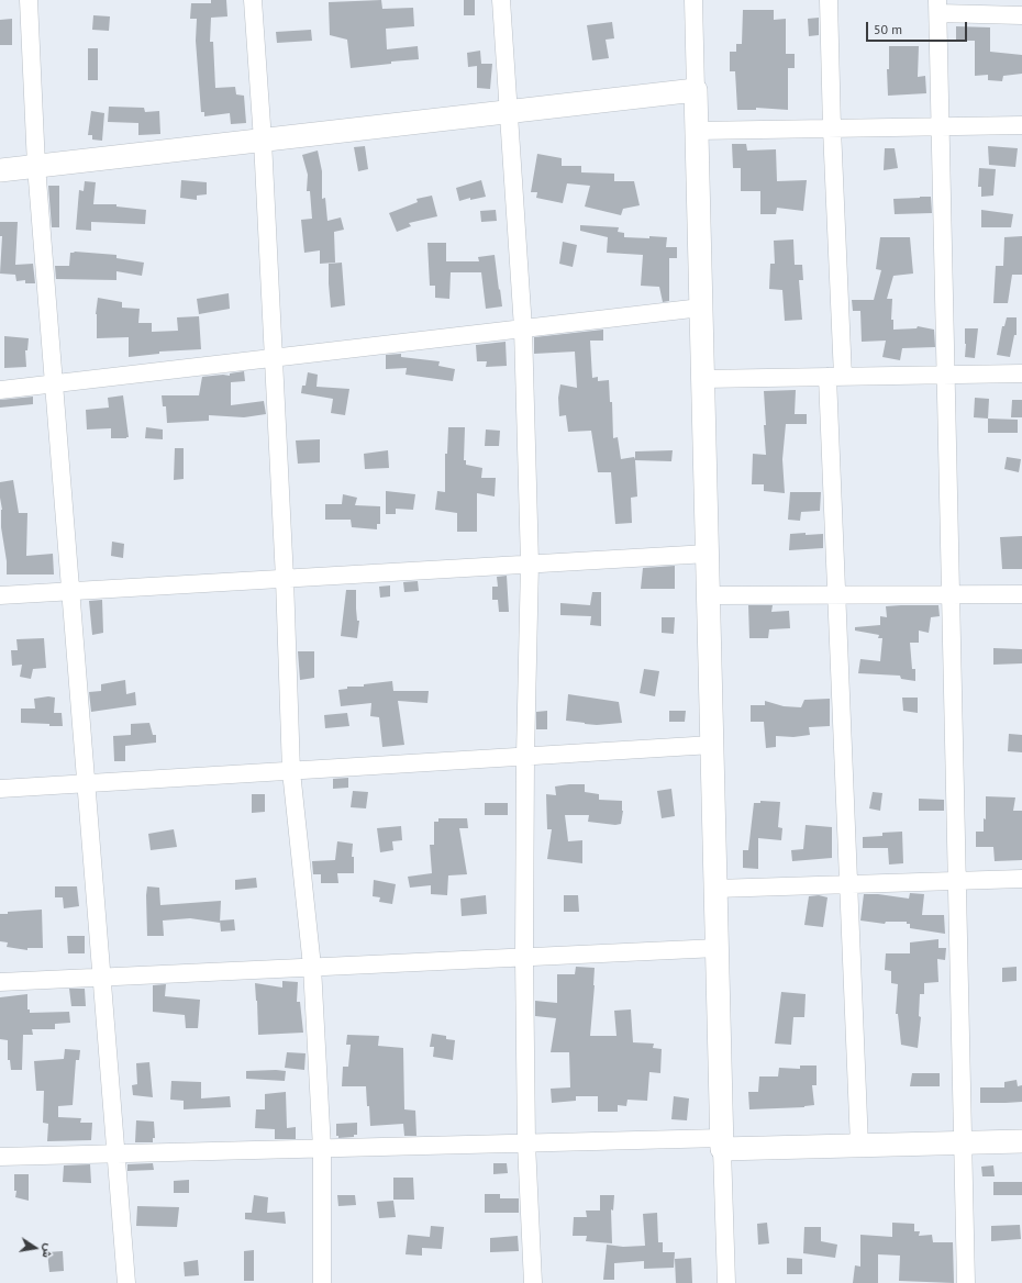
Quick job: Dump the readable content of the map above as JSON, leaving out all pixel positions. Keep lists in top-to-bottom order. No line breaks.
{"scale_bar":"50 m","north":"right"}
